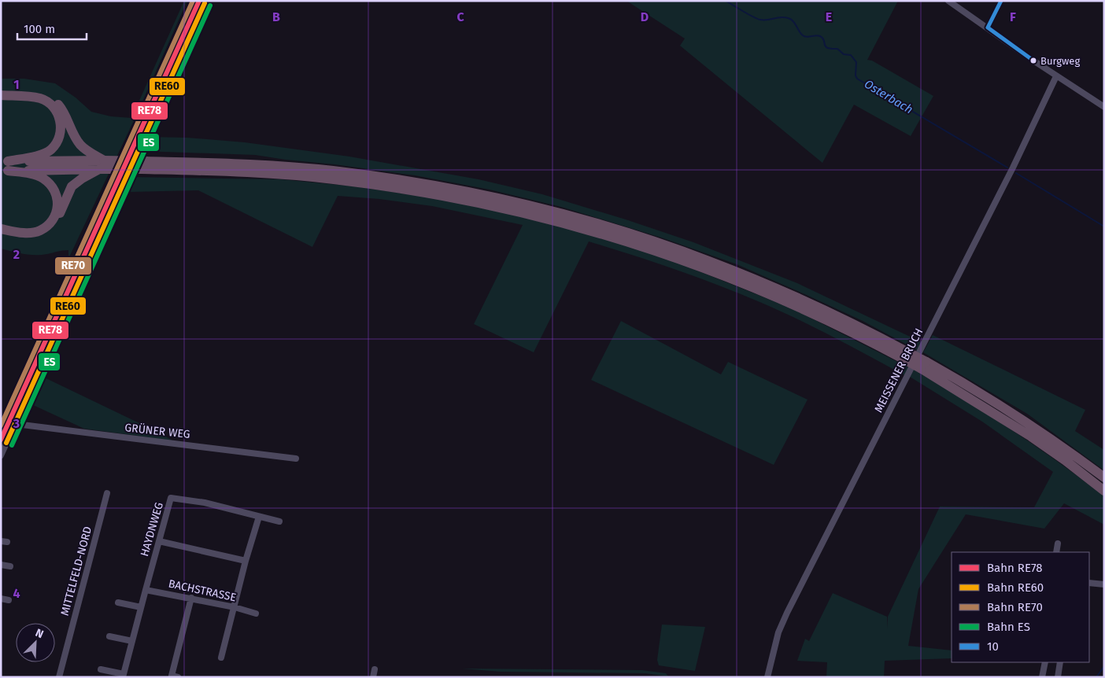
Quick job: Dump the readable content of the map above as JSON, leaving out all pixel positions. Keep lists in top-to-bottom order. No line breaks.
{"streets":{"street":["MEISSENER BRUCH","GRÜNER WEG","HAYDNWEG","MITTELFELD-NORD","BACHSTRASSE"]},"crossings":[["HAYDNWEG","BACHSTRASSE"]],"water":["Osterbach"],"places":["Burgweg"],"lines":["rail line RE78","rail line RE70","transit line 10","rail line RE60","rail line ES"],"legend":["Bahn RE78","Bahn RE60","Bahn RE70","Bahn ES","10"],"scale_bar":"100 m","north":"top right","grid":{"columns":["B","C","D","E","F"],"rows":["1","2","3","4"]}}
